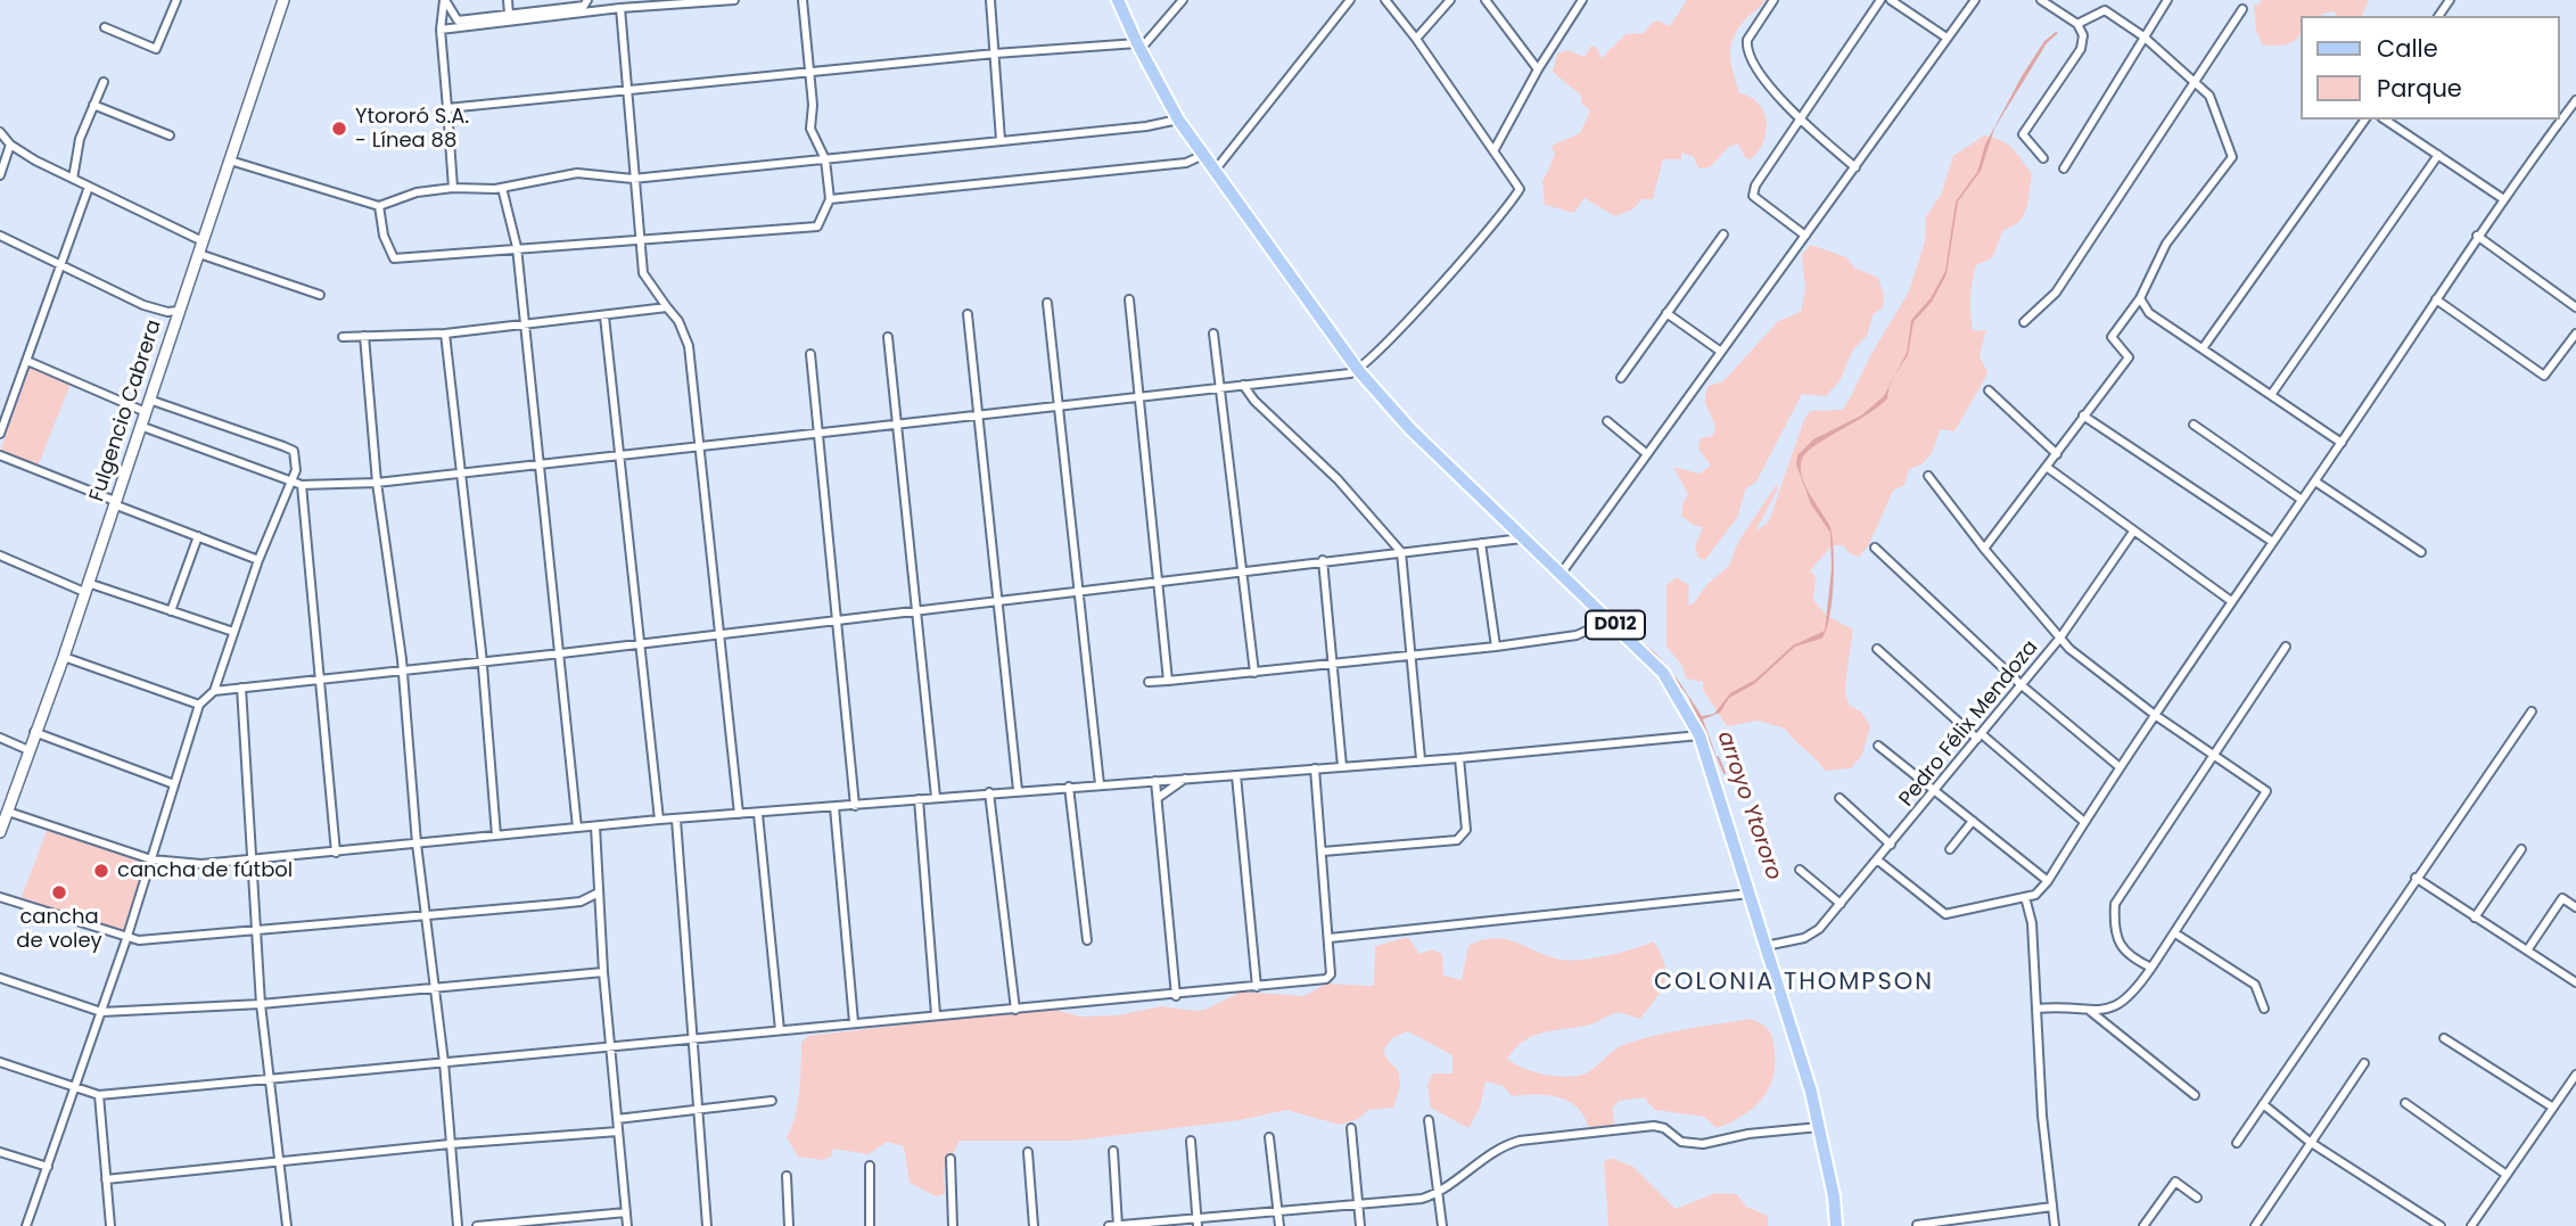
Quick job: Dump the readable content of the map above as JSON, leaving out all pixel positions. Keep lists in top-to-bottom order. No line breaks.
{"streets":{"main road":["Fulgencio Cabrera","D012"],"street":["Pedro Félix Mendoza"]},"crossings":[["D012","Pedro Félix Mendoza"]],"districts":["COLONIA THOMPSON"],"water":["arroyo Ytororo"],"places":["Ytororó S.A. - Línea 88","cancha de fútbol","cancha de voley"],"legend":["Calle","Parque"]}
